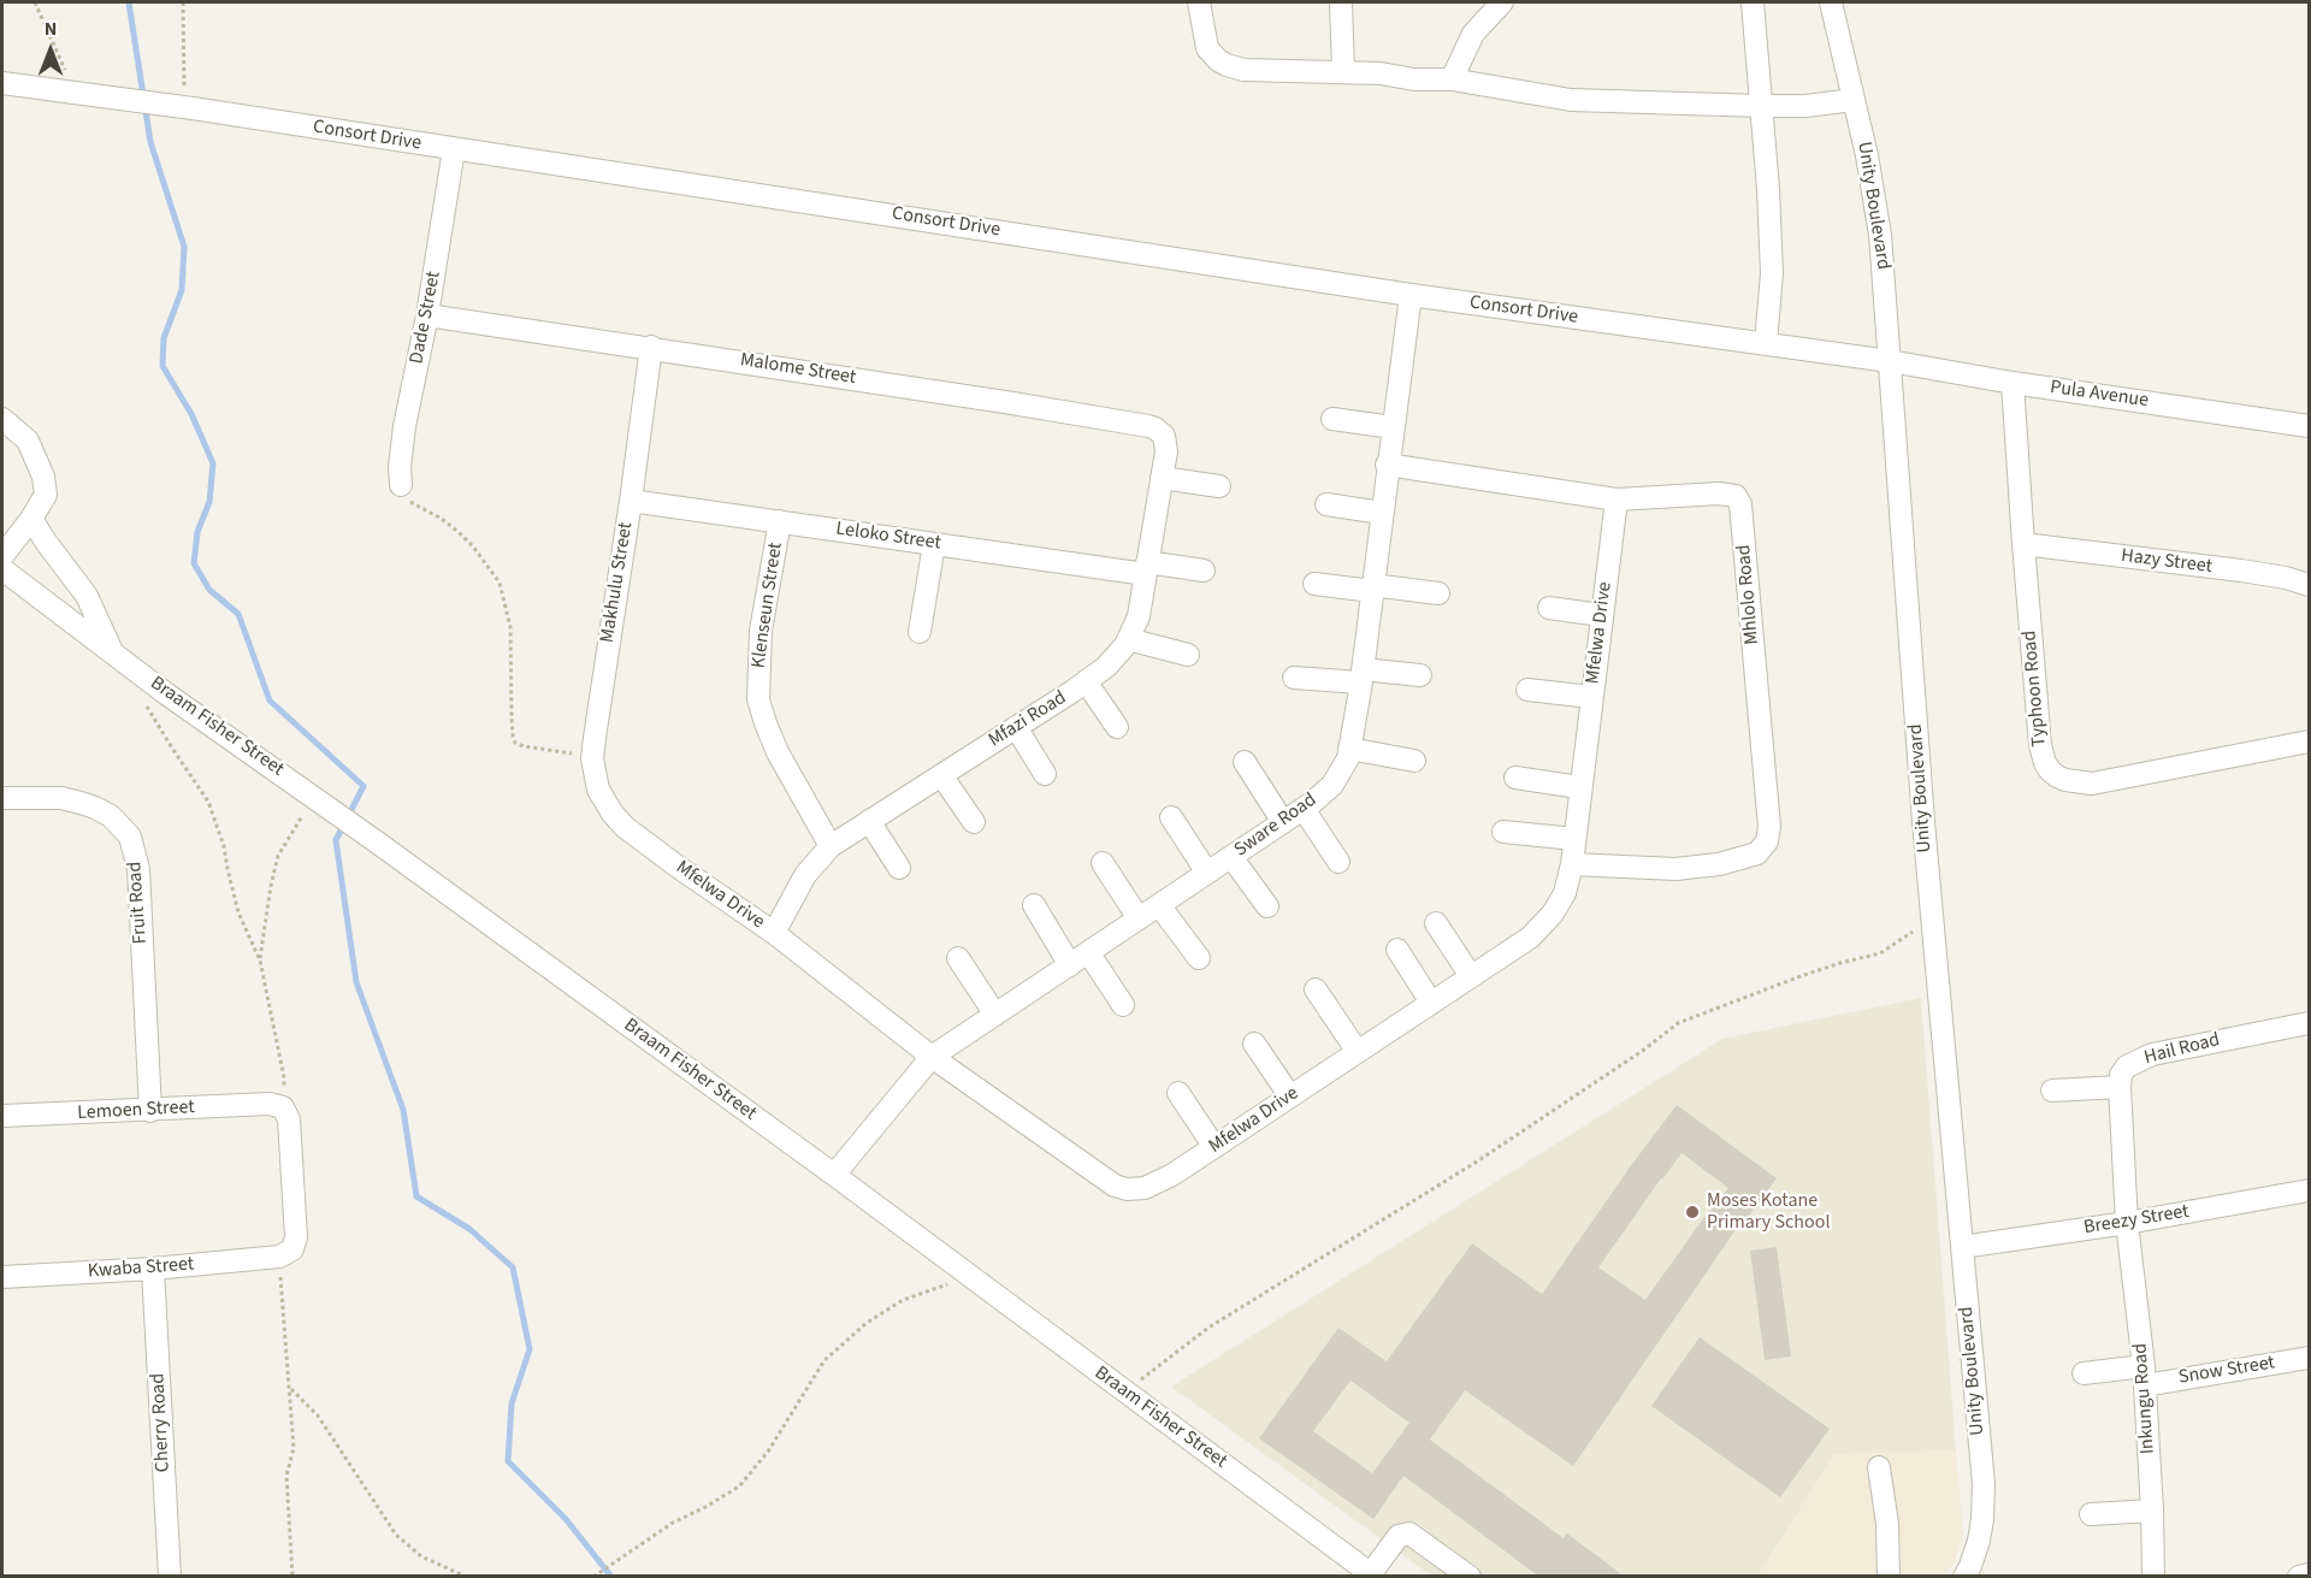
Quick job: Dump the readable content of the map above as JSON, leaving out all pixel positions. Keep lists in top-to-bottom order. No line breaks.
{"streets":{"street":["Consort Drive","Unity Boulevard","Dade Street","Malome Street","Pula Avenue","Leloko Street","Hazy Street","Makhulu Street","Mhlolo Road","Klenseun Street","Mfelwa Drive","Typhoon Road","Mfazi Road","Braam Fisher Street","Sware Road","Fruit Road","Hail Road","Lemoen Street","Breezy Street","Kwaba Street","Snow Street","Inkungu Road","Cherry Road"]},"crossings":[["Consort Drive","Unity Boulevard"],["Consort Drive","Dade Street"],["Consort Drive","Pula Avenue"],["Consort Drive","Sware Road"],["Unity Boulevard","Pula Avenue"],["Unity Boulevard","Breezy Street"],["Dade Street","Malome Street"],["Malome Street","Makhulu Street"],["Malome Street","Mfazi Road"],["Pula Avenue","Typhoon Road"],["Leloko Street","Makhulu Street"],["Leloko Street","Klenseun Street"],["Leloko Street","Mfazi Road"],["Hazy Street","Typhoon Road"],["Makhulu Street","Mfelwa Drive"],["Mhlolo Road","Mfelwa Drive"],["Mhlolo Road","Sware Road"],["Klenseun Street","Mfazi Road"],["Mfelwa Drive","Mfazi Road"],["Mfelwa Drive","Sware Road"],["Braam Fisher Street","Sware Road"],["Fruit Road","Lemoen Street"],["Breezy Street","Inkungu Road"],["Kwaba Street","Cherry Road"],["Snow Street","Inkungu Road"]],"places":["Moses Kotane Primary School"],"north":"top"}
